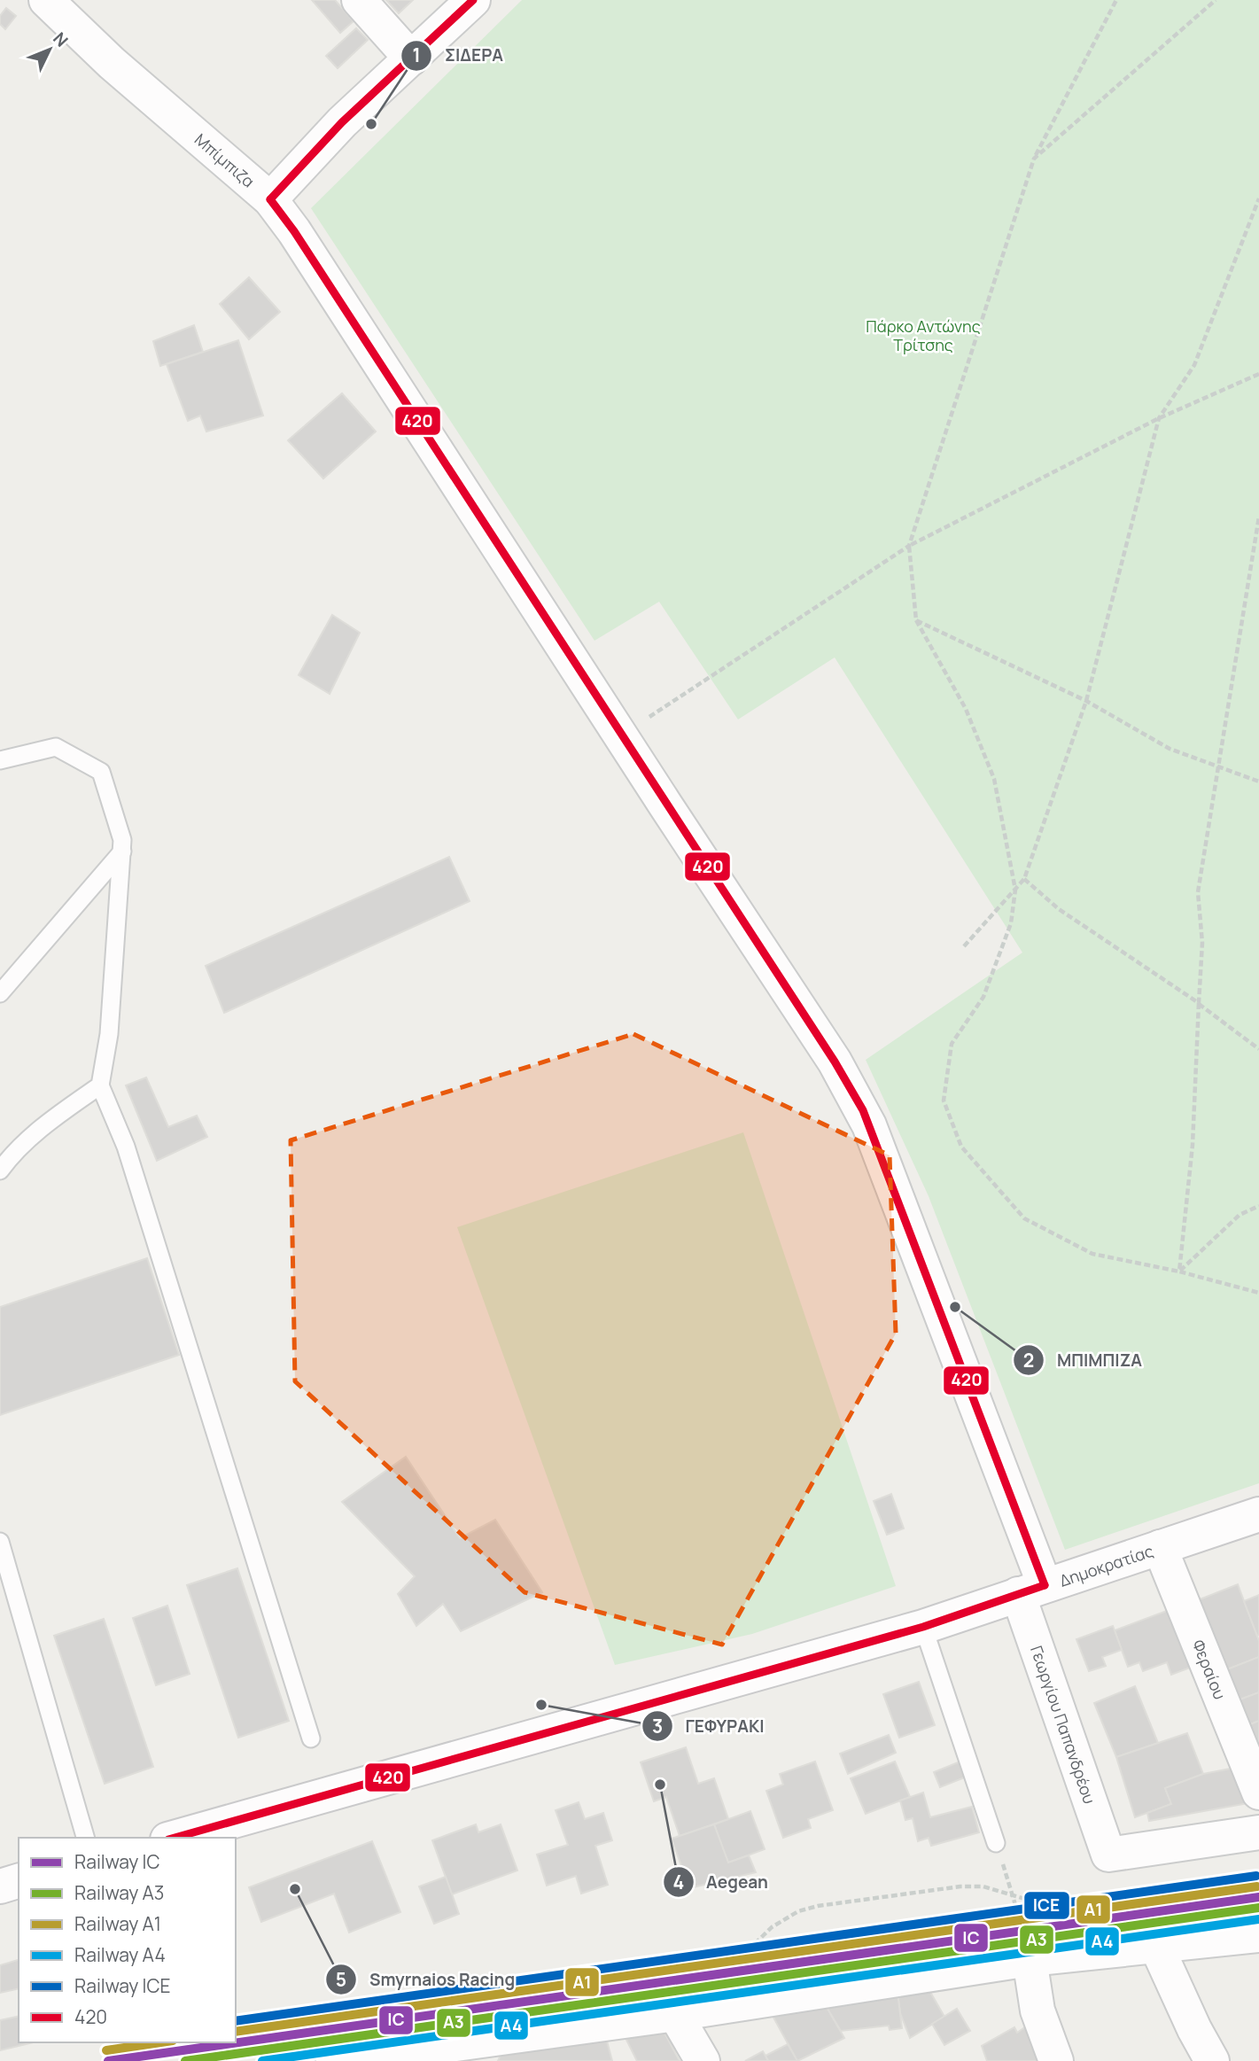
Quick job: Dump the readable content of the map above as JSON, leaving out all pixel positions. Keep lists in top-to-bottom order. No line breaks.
{"streets":{"street":["Μπίμπιζα","Δημοκρατίας","Φεραίου","Γεωργίου Παπανδρέου"]},"crossings":[["Μπίμπιζα","Δημοκρατίας"],["Μπίμπιζα","Γεωργίου Παπανδρέου"],["Δημοκρατίας","Φεραίου"],["Δημοκρατίας","Γεωργίου Παπανδρέου"]],"parks":["Πάρκο Αντώνης Τρίτσης"],"places":["ΣΙΔΕΡΑ","ΜΠΙΜΠΙΖΑ","ΓΕΦΥΡΑΚΙ","Aegean","Smyrnaios Racing"],"lines":["transit line 420","rail line ICE","rail line A1","rail line IC","rail line A3","rail line A4"],"legend":["Railway IC","Railway A3","Railway A1","Railway A4","Railway ICE","420"],"north":"top right"}
